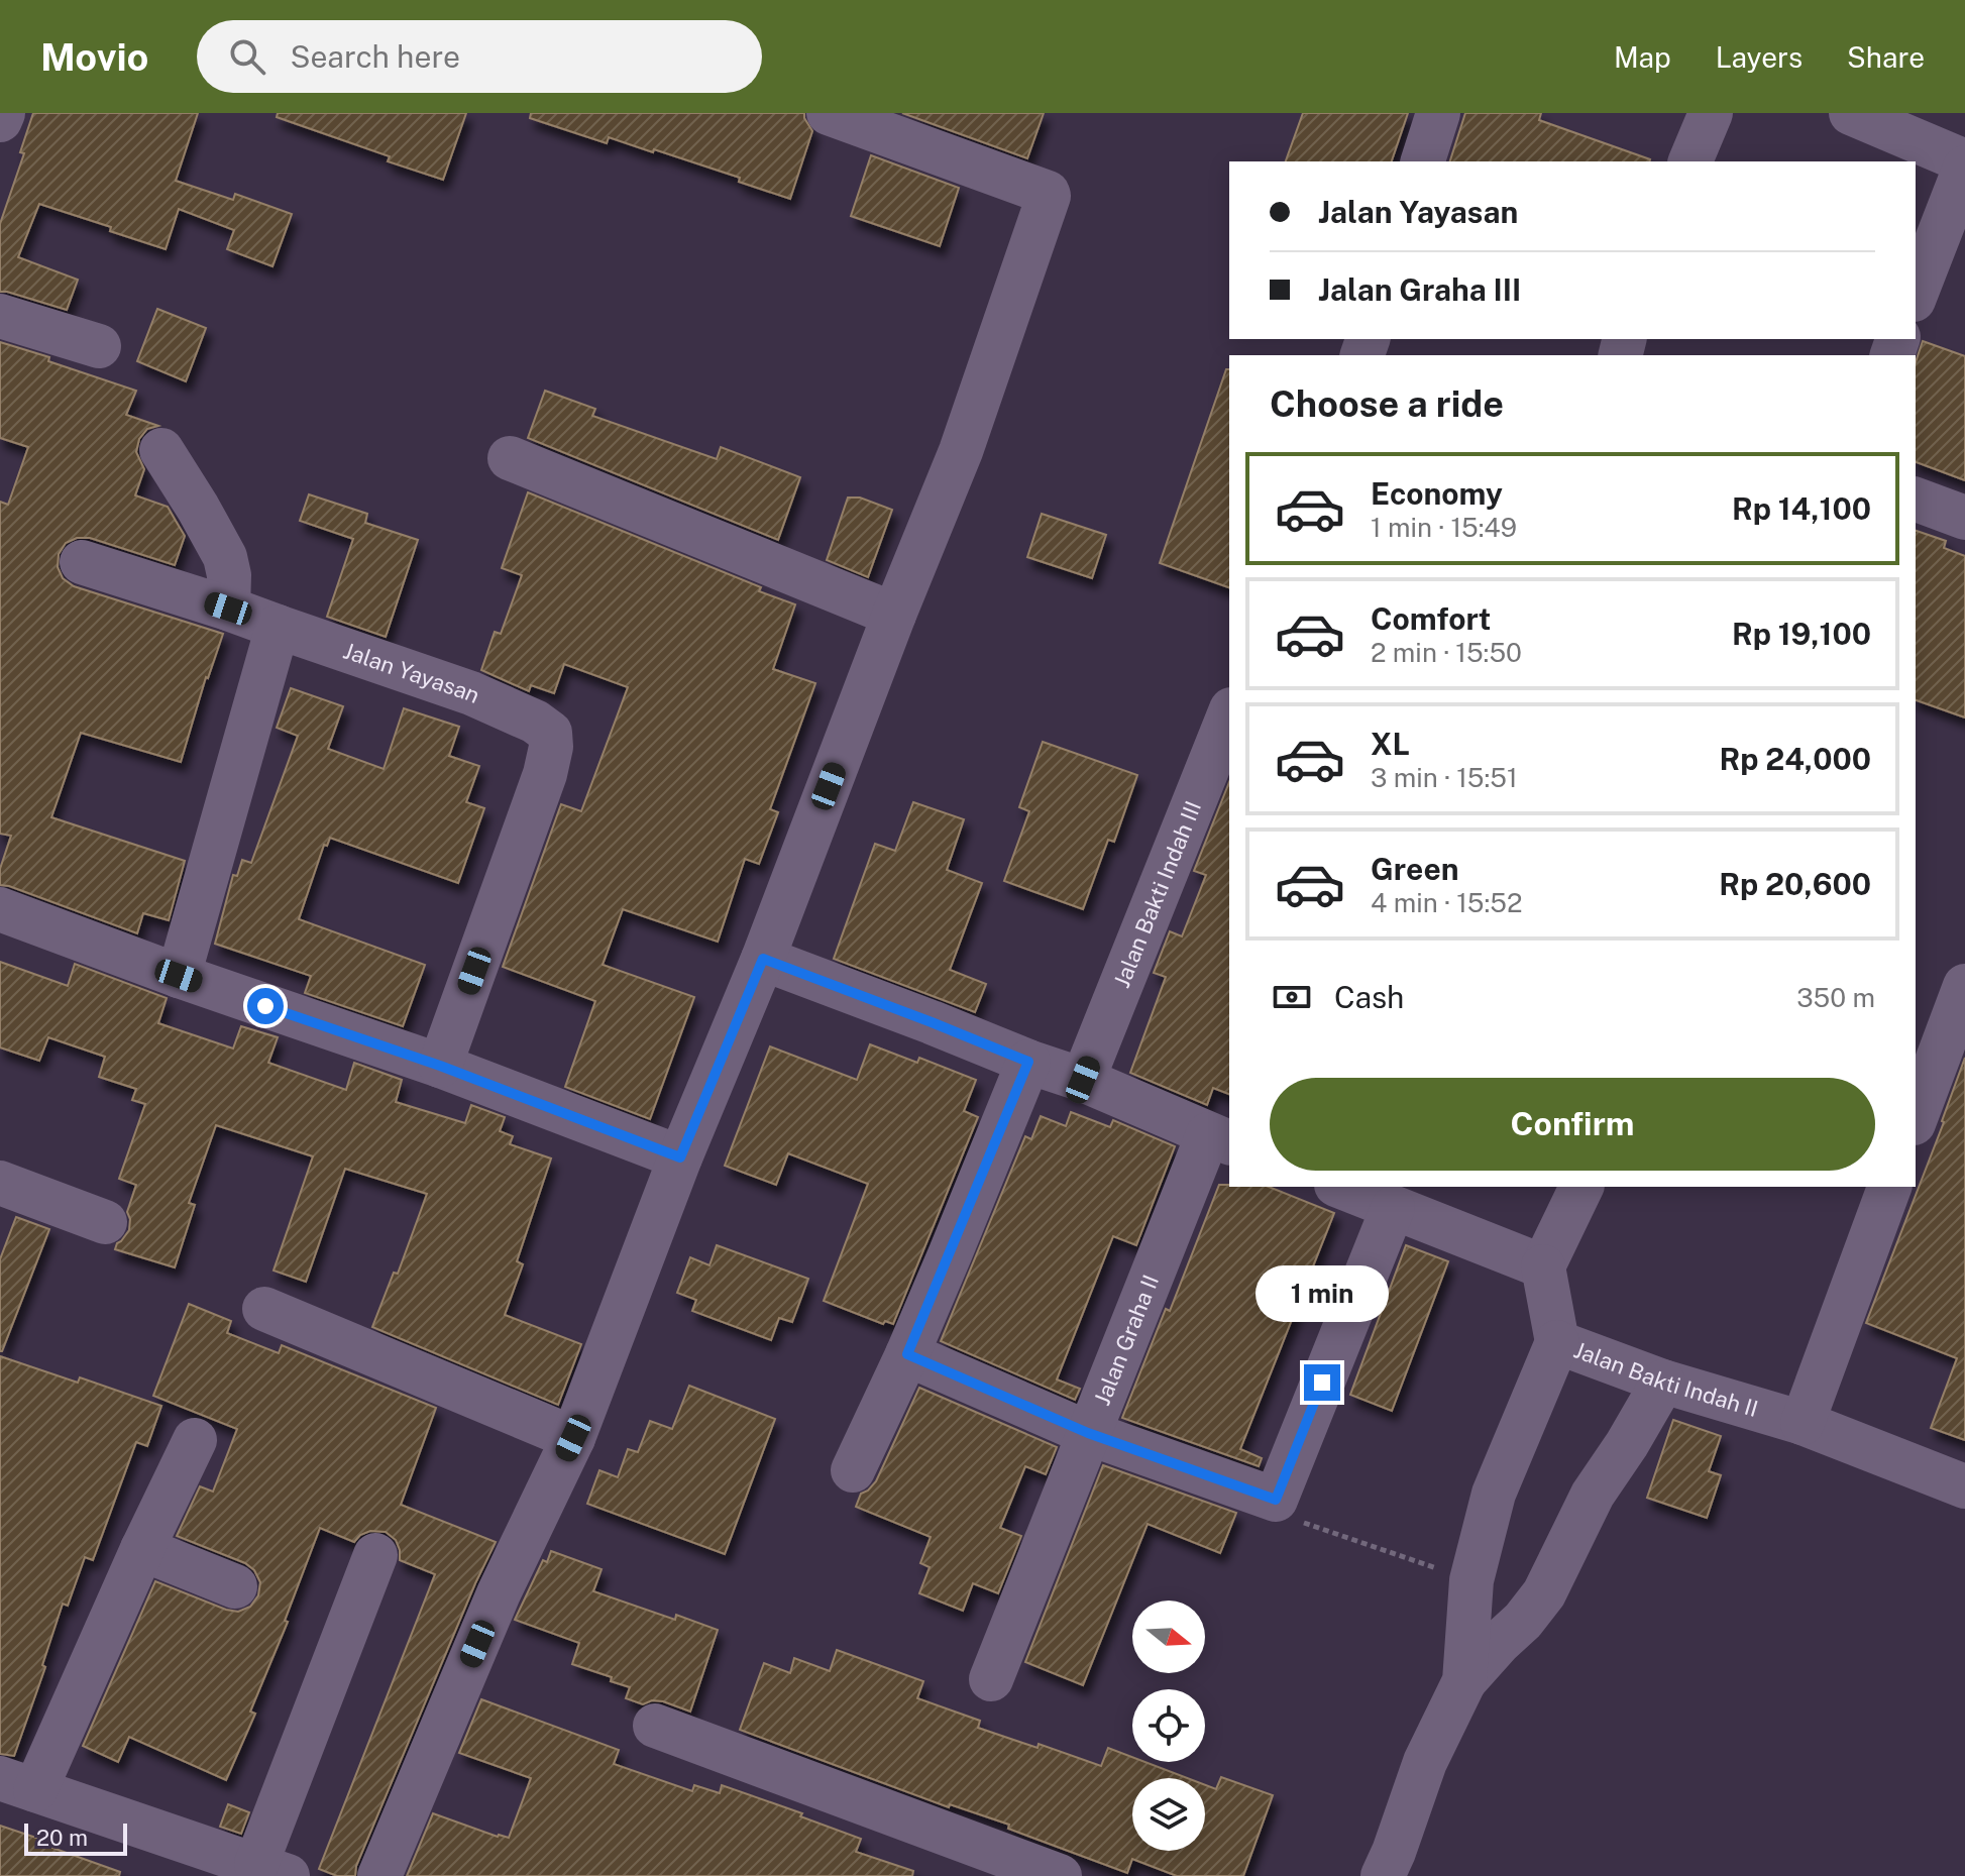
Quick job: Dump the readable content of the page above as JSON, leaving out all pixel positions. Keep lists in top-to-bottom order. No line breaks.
{"streets":{"street":["Jalan Yayasan","Jalan Bakti Indah III","Jalan Graha II","Jalan Bakti Indah II"]},"scale_bar":"20 m","north":"right","page":{"header":"Movio","search":"Search here","nav":["Map","Layers","Share"],"banner":["Jalan Yayasan","Jalan Graha III"],"heading":"Choose a ride","list":[{"name":"Economy","note":"1 min · 15:49","value":"Rp 14,100"},{"name":"Comfort","note":"2 min · 15:50","value":"Rp 19,100"},{"name":"XL","note":"3 min · 15:51","value":"Rp 24,000"},{"name":"Green","note":"4 min · 15:52","value":"Rp 20,600"}],"pay":["Cash","350 m"],"buttons":"Confirm","bubble":"1 min","scale":"20 m"}}
